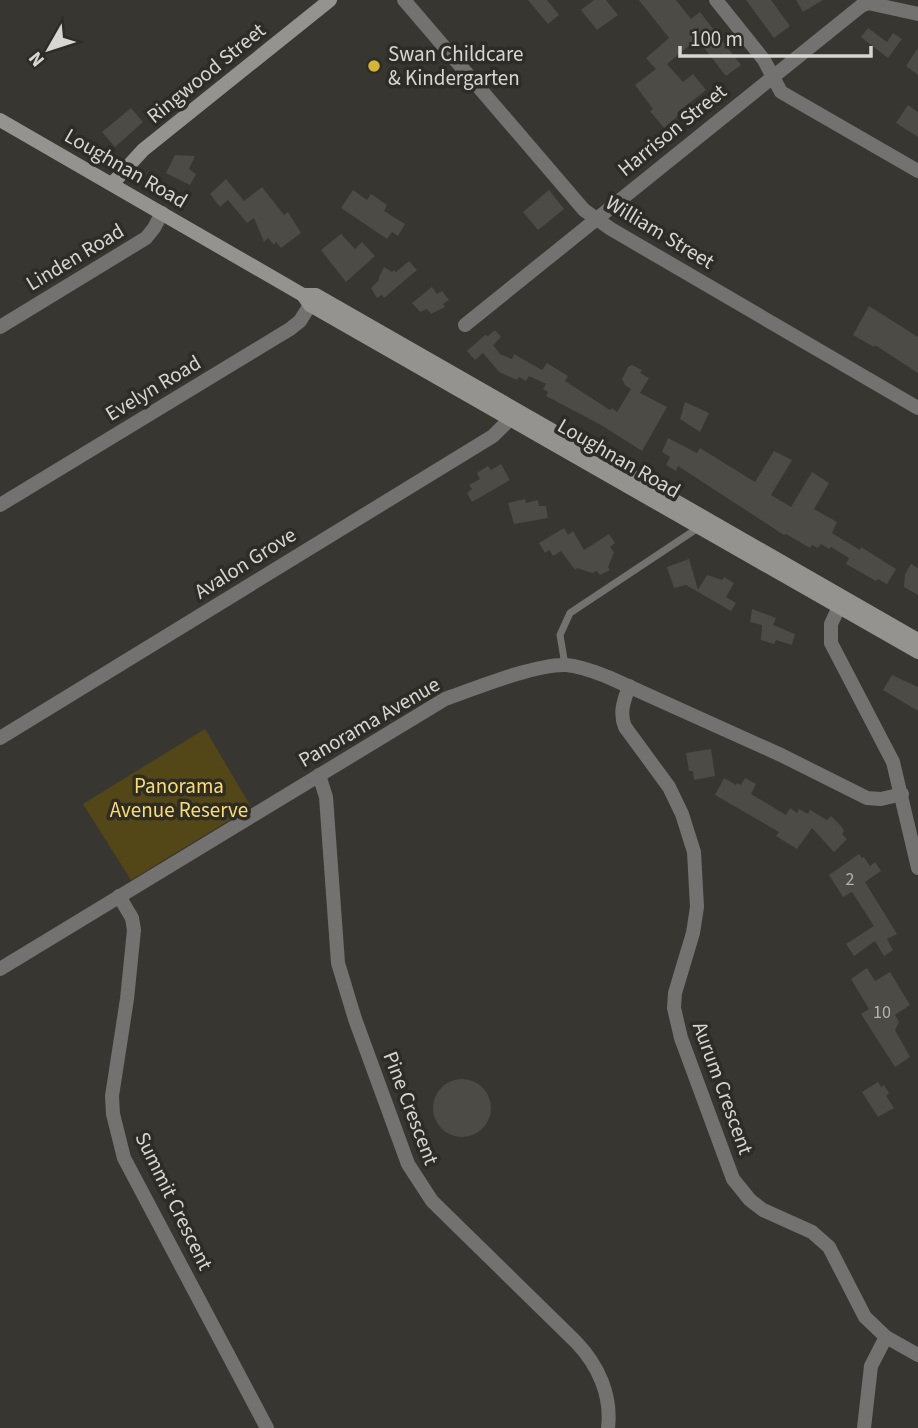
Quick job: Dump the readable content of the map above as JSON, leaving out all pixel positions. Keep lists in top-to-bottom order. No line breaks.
{"streets":{"main road":["Ringwood Street","Loughnan Road"],"street":["Harrison Street","William Street","Linden Road","Evelyn Road","Avalon Grove","Panorama Avenue","Aurum Crescent","Pine Crescent","Summit Crescent"]},"crossings":[["Ringwood Street","Loughnan Road"],["Harrison Street","William Street"],["Loughnan Road","Linden Road"],["Loughnan Road","Evelyn Road"],["Loughnan Road","Avalon Grove"],["Panorama Avenue","Aurum Crescent"],["Panorama Avenue","Pine Crescent"],["Panorama Avenue","Summit Crescent"]],"parks":["Panorama Avenue Reserve"],"places":["Swan Childcare & Kindergarten"],"house_numbers":["2","10"],"scale_bar":"100 m","north":"bottom left"}
